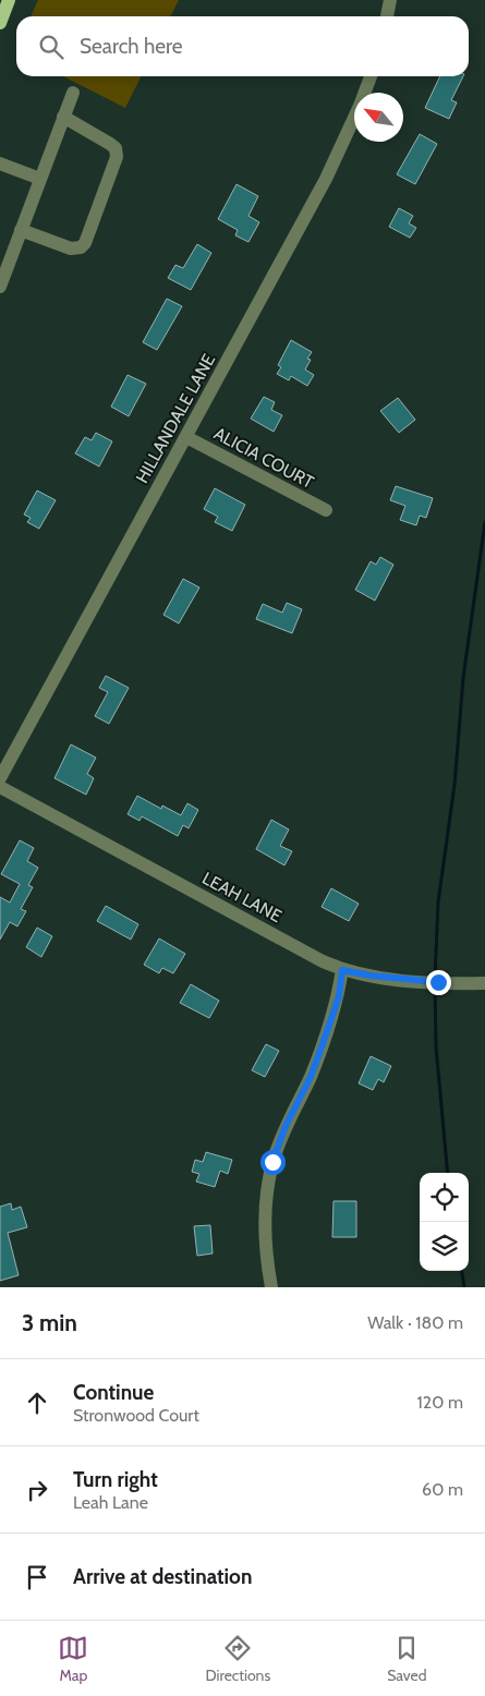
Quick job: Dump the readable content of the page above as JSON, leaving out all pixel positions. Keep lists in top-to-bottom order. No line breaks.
{"streets":{"street":["HILLANDALE LANE","ALICIA COURT","LEAH LANE"]},"crossings":[["HILLANDALE LANE","ALICIA COURT"]],"north":"top left","page":{"search":"Search here","heading":["3 min","Walk · 180 m"],"list":[["Continue","Stronwood Court","120 m"],["Turn right","Leah Lane","60 m"],"Arrive at destination"],"nav":["Map","Directions","Saved"]}}
